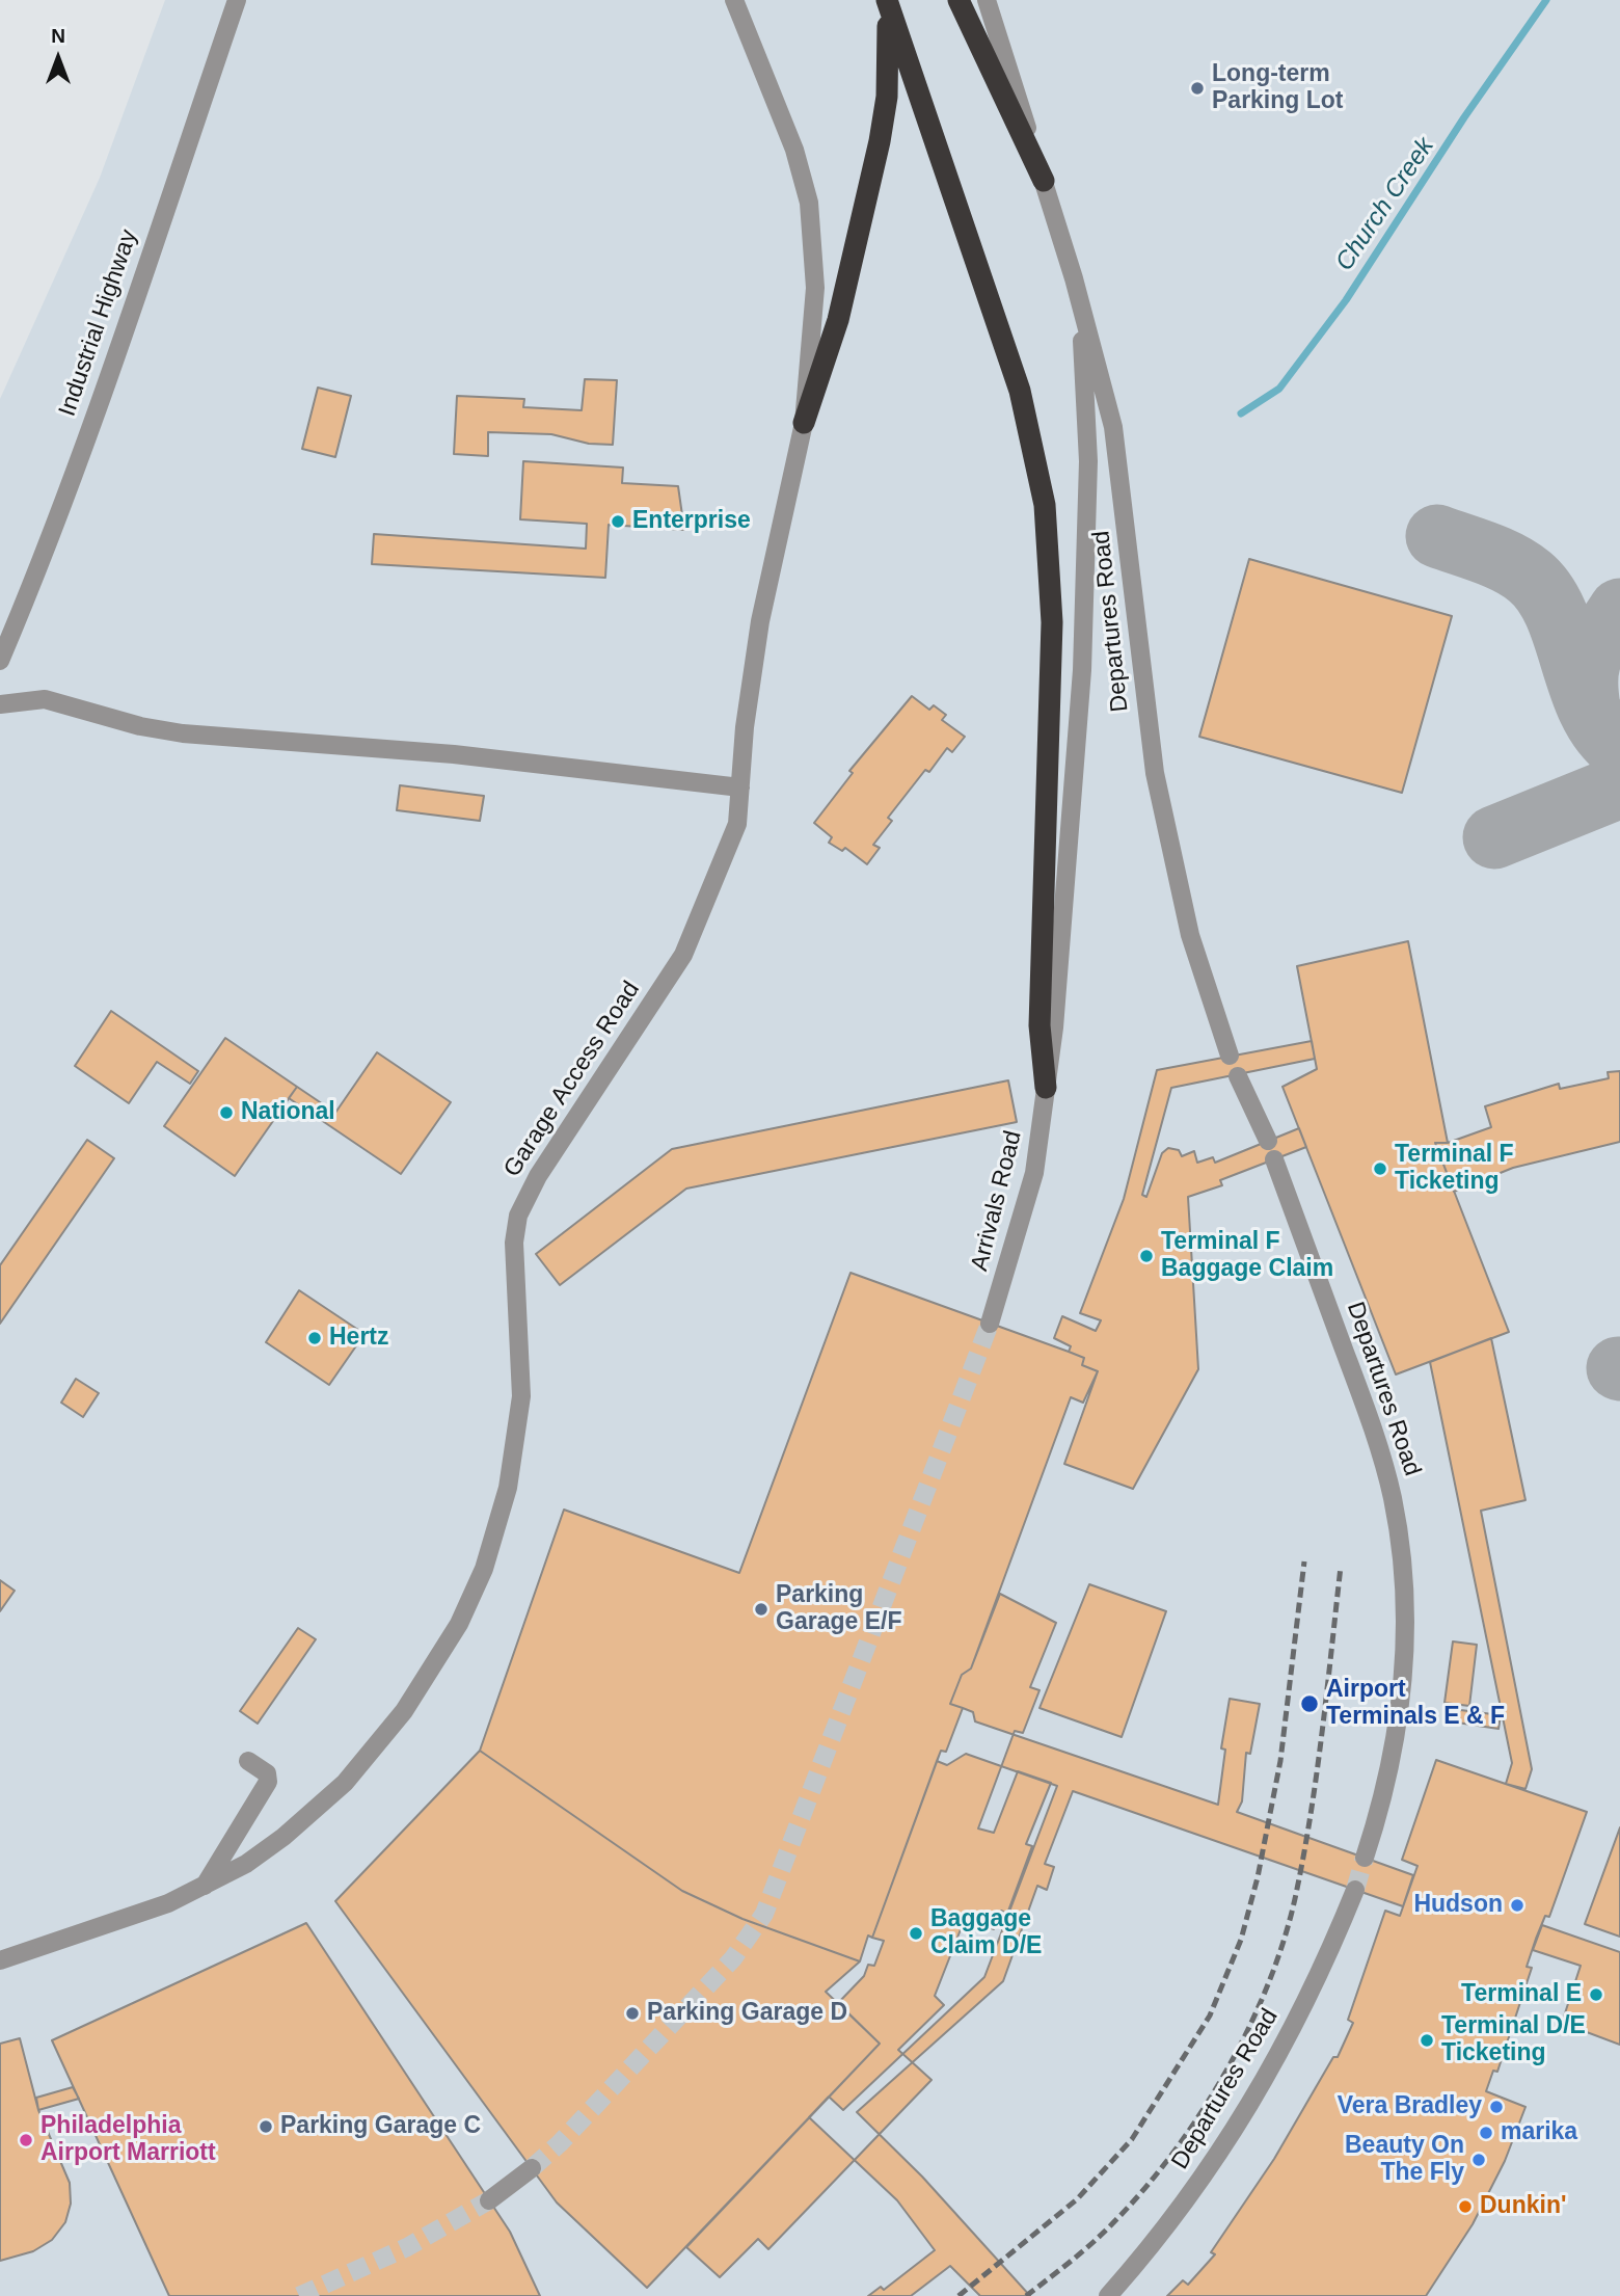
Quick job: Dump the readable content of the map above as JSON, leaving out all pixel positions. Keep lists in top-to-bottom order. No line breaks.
{"streets":{"street":["Industrial Highway","Departures Road","Garage Access Road","Arrivals Road"]},"crossings":[["Departures Road","Arrivals Road"]],"water":["Church Creek"],"places":["Long-term Parking Lot","Enterprise","National","Terminal F Ticketing","Terminal F Baggage Claim","Hertz","Parking Garage E/F","Airport Terminals E & F","Hudson","Baggage Claim D/E","Terminal E","Parking Garage D","Terminal D/E Ticketing","Vera Bradley","Parking Garage C","marika","Philadelphia Airport Marriott","Beauty On The Fly","Dunkin'"],"north":"top"}
